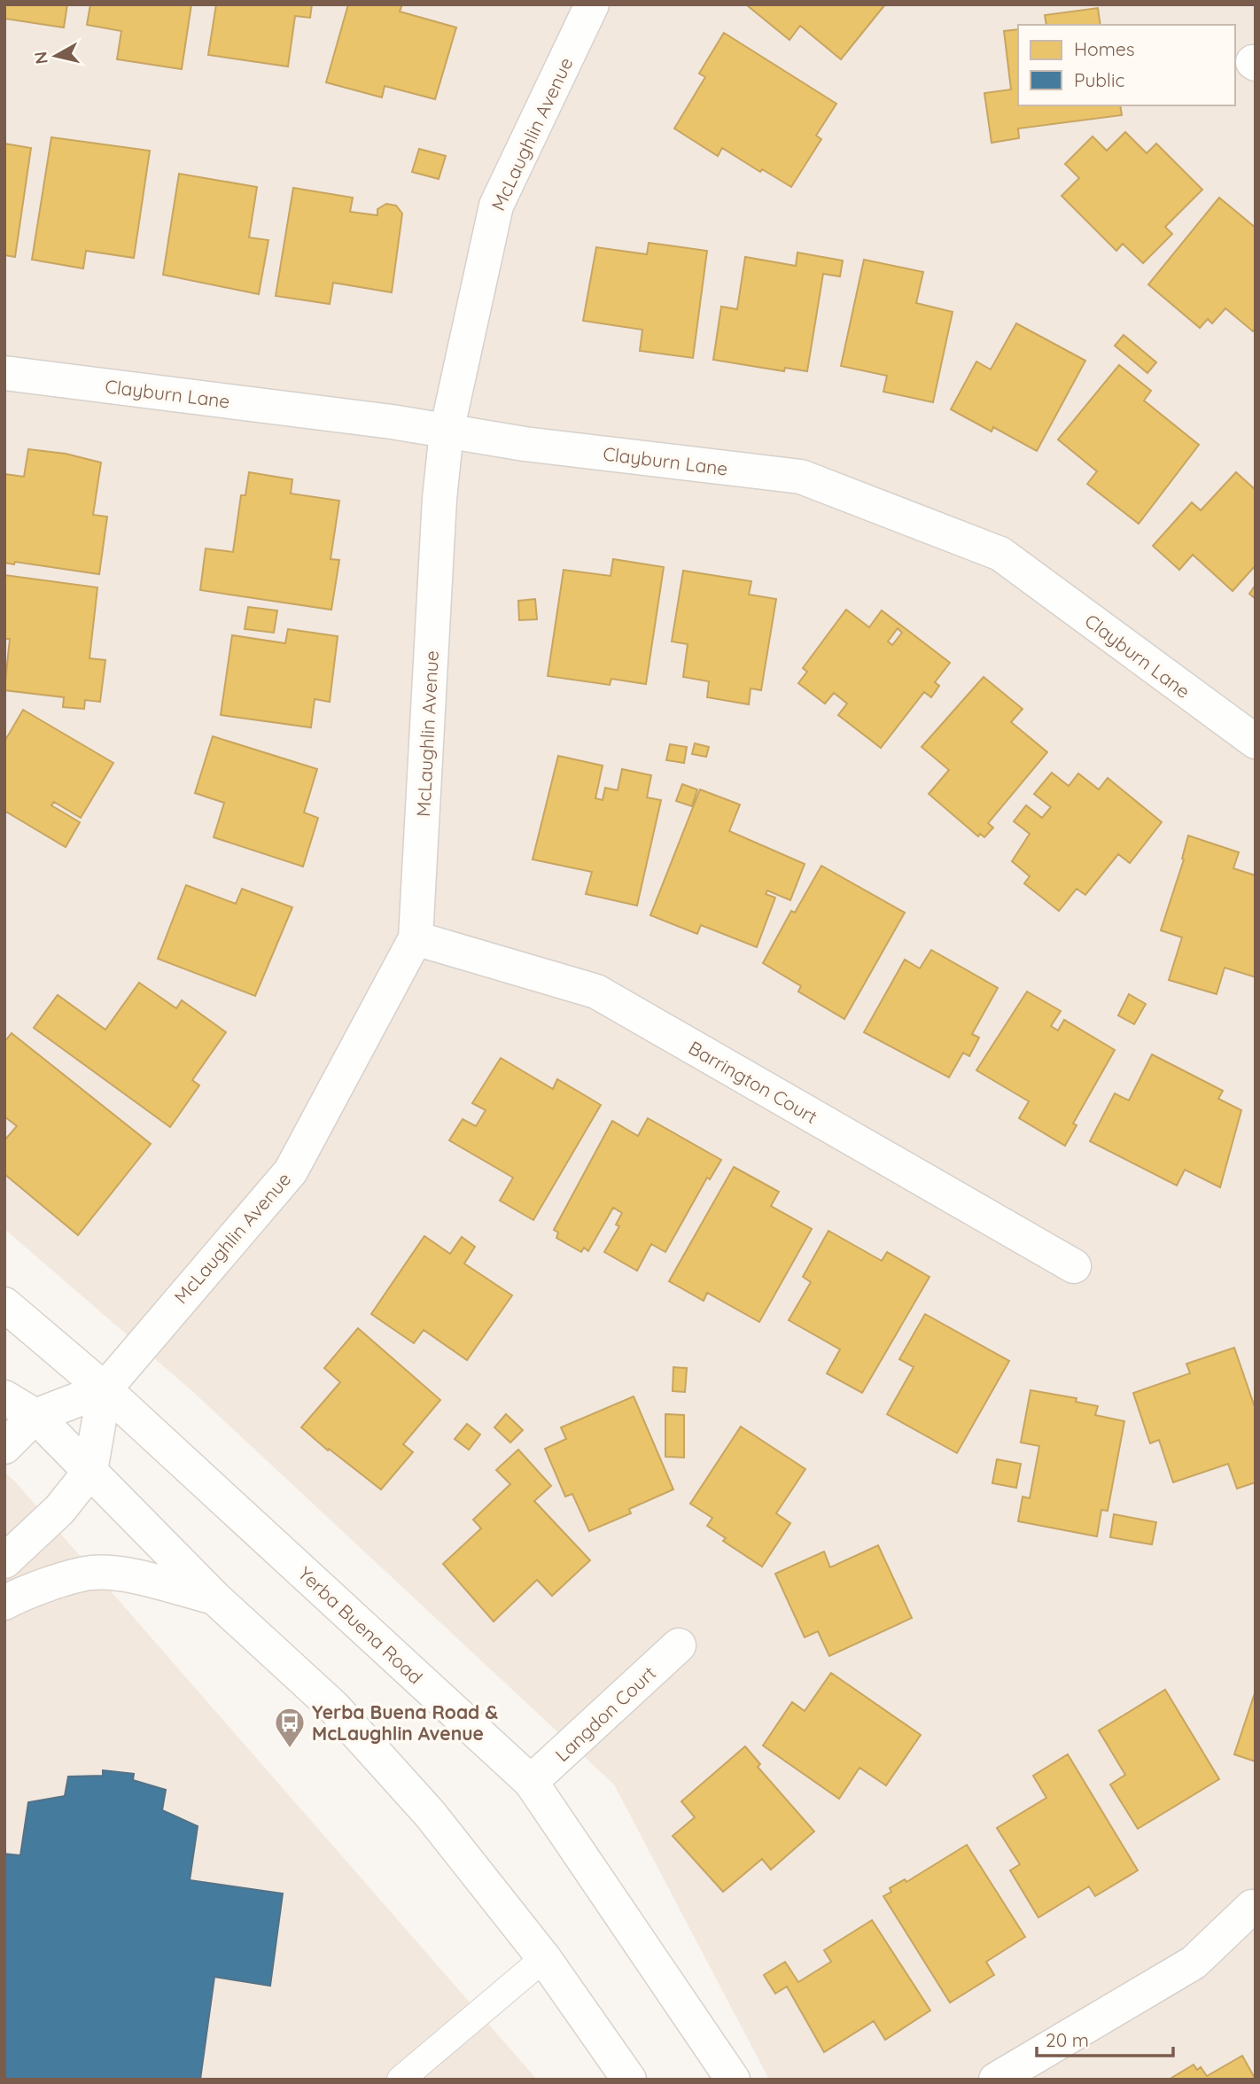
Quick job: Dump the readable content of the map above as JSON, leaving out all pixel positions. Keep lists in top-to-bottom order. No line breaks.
{"streets":{"street":["McLaughlin Avenue","Clayburn Lane","Barrington Court","Yerba Buena Road","Langdon Court"]},"crossings":[["McLaughlin Avenue","Clayburn Lane"],["McLaughlin Avenue","Barrington Court"],["McLaughlin Avenue","Yerba Buena Road"],["Yerba Buena Road","Langdon Court"]],"places":{"bus stop":["Yerba Buena Road & McLaughlin Avenue"]},"legend":["Homes","Public"],"scale_bar":"20 m","north":"left"}
